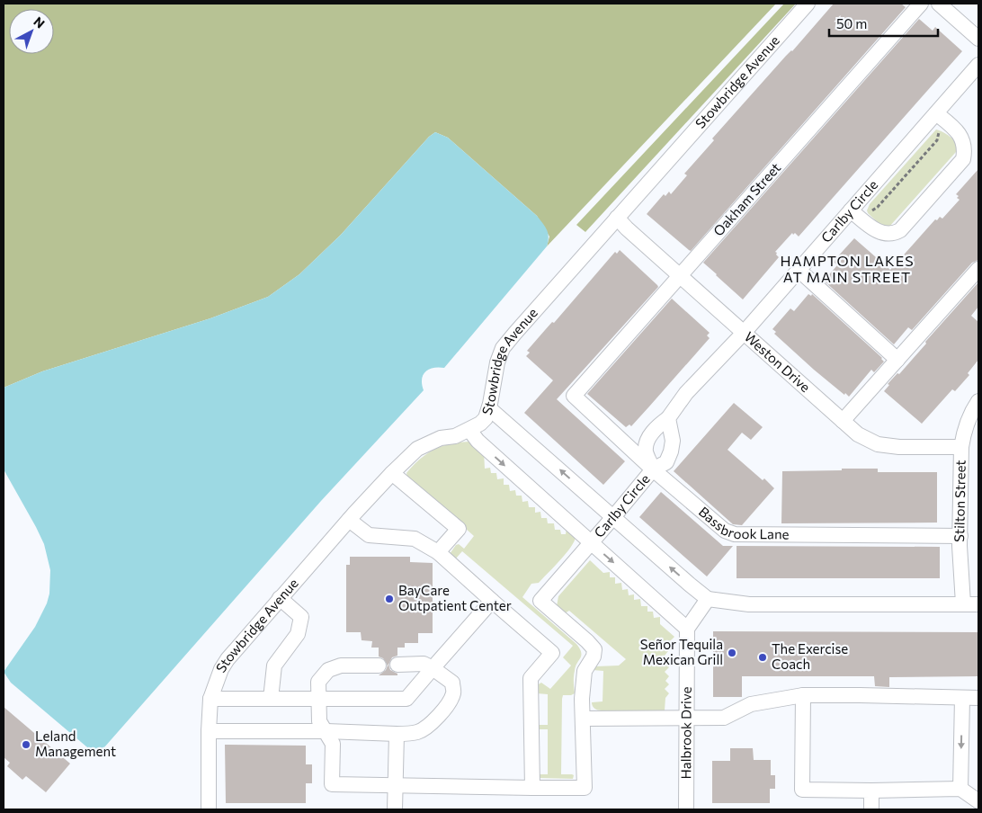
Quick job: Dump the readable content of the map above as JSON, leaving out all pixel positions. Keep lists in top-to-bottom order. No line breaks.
{"streets":{"street":["Stowbridge Avenue","Oakham Street","Carlby Circle","Weston Drive","Stilton Street","Bassbrook Lane","Halbrook Drive"]},"crossings":[["Stowbridge Avenue","Weston Drive"],["Oakham Street","Weston Drive"],["Oakham Street","Bassbrook Lane"],["Carlby Circle","Weston Drive"],["Carlby Circle","Bassbrook Lane"],["Weston Drive","Stilton Street"],["Stilton Street","Bassbrook Lane"]],"districts":["HAMPTON LAKES AT MAIN STREET"],"places":["BayCare Outpatient Center","Señor Tequila Mexican Grill","The Exercise Coach","Leland Management"],"scale_bar":"50 m","north":"top right"}
